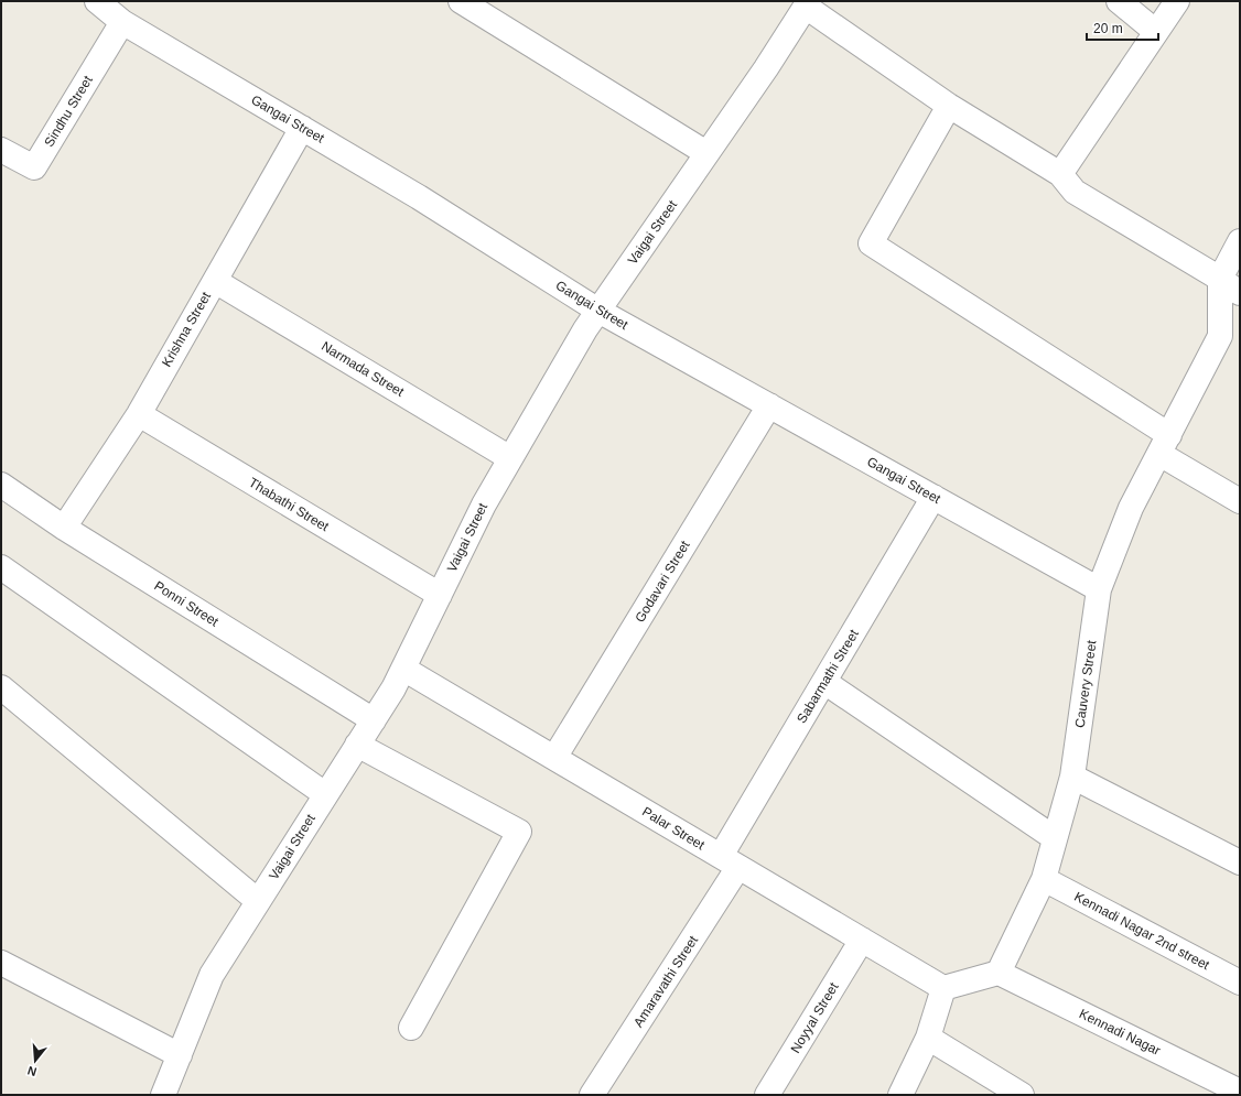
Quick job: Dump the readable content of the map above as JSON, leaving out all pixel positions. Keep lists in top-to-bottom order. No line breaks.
{"streets":{"street":["Sindhu Street","Gangai Street","Vaigai Street","Krishna Street","Narmada Street","Thabathi Street","Godavari Street","Ponni Street","Sabarmathi Street","Cauvery Street","Palar Street","Kennadi Nagar 2nd street","Amaravathi Street","Noyyal Street","Kennadi Nagar"]},"crossings":[["Sindhu Street","Gangai Street"],["Gangai Street","Vaigai Street"],["Gangai Street","Krishna Street"],["Gangai Street","Godavari Street"],["Gangai Street","Sabarmathi Street"],["Gangai Street","Cauvery Street"],["Vaigai Street","Narmada Street"],["Vaigai Street","Thabathi Street"],["Vaigai Street","Ponni Street"],["Vaigai Street","Palar Street"],["Krishna Street","Narmada Street"],["Krishna Street","Thabathi Street"],["Krishna Street","Ponni Street"],["Godavari Street","Palar Street"],["Sabarmathi Street","Palar Street"],["Sabarmathi Street","Amaravathi Street"],["Cauvery Street","Kennadi Nagar 2nd street"],["Cauvery Street","Kennadi Nagar"],["Palar Street","Amaravathi Street"],["Palar Street","Noyyal Street"]],"scale_bar":"20 m","north":"bottom"}
